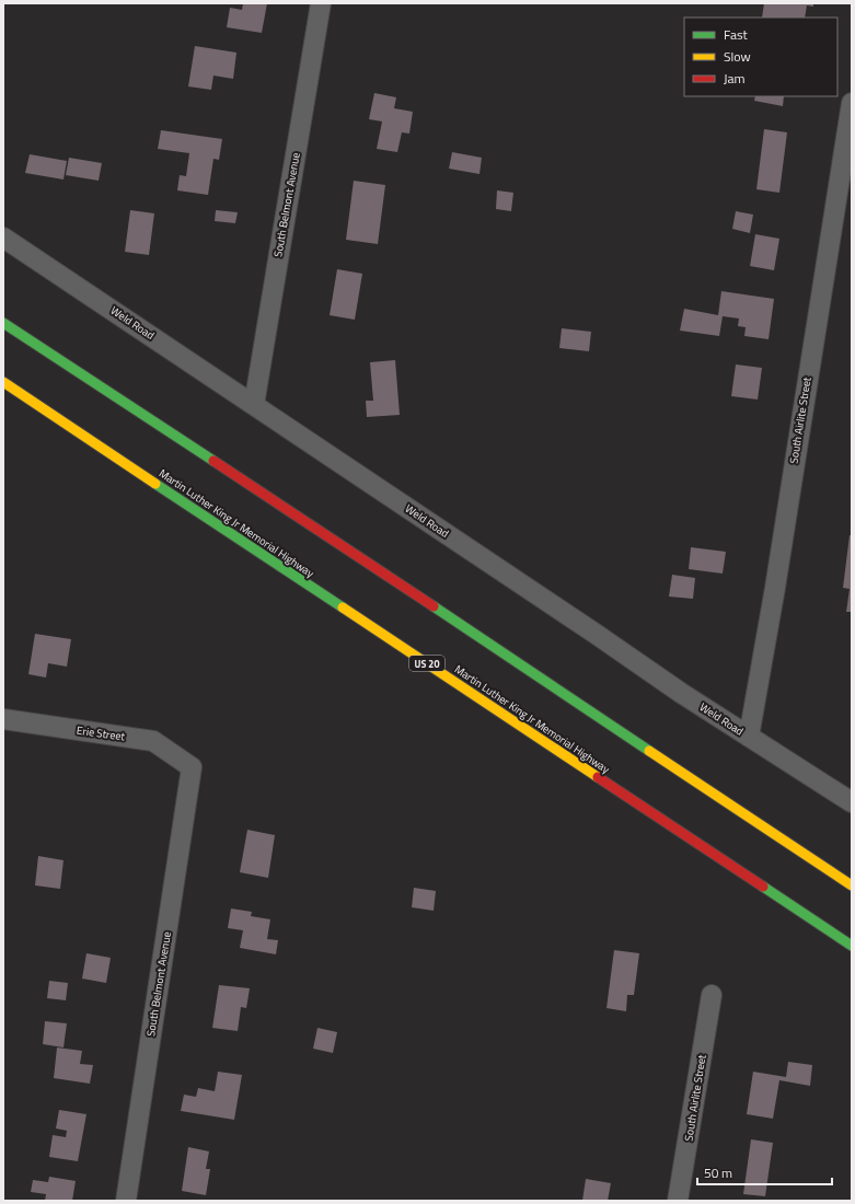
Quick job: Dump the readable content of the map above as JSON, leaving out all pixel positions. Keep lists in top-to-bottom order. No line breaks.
{"streets":{"highway":["Martin Luther King Jr Memorial Highway","US 20"],"street":["South Belmont Avenue","Weld Road","South Airlite Street","Erie Street"]},"crossings":[["South Belmont Avenue","Weld Road"],["South Belmont Avenue","Erie Street"],["Weld Road","South Airlite Street"]],"legend":["Fast","Slow","Jam"],"scale_bar":"50 m"}
